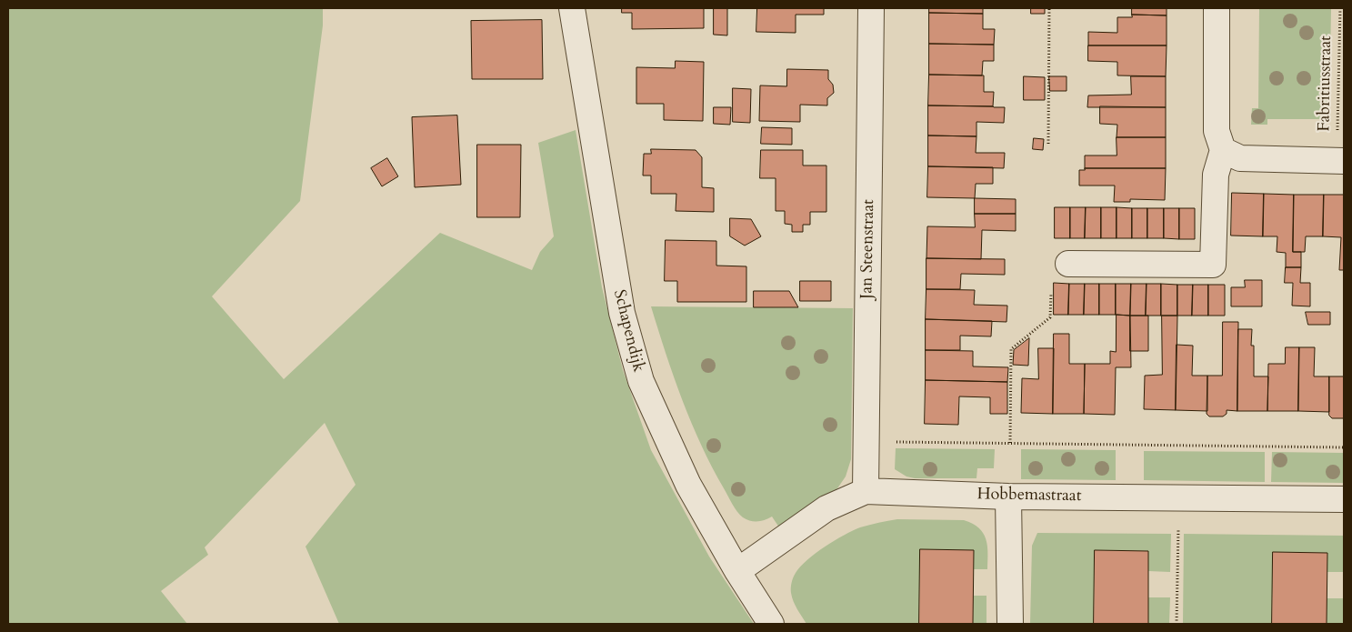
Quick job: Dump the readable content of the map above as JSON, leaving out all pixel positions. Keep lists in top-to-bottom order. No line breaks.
{"streets":{"street":["Jan Steenstraat","Schapendijk","Hobbemastraat"],"path":["Fabritiusstraat"]},"crossings":[["Jan Steenstraat","Hobbemastraat"],["Schapendijk","Hobbemastraat"]]}
